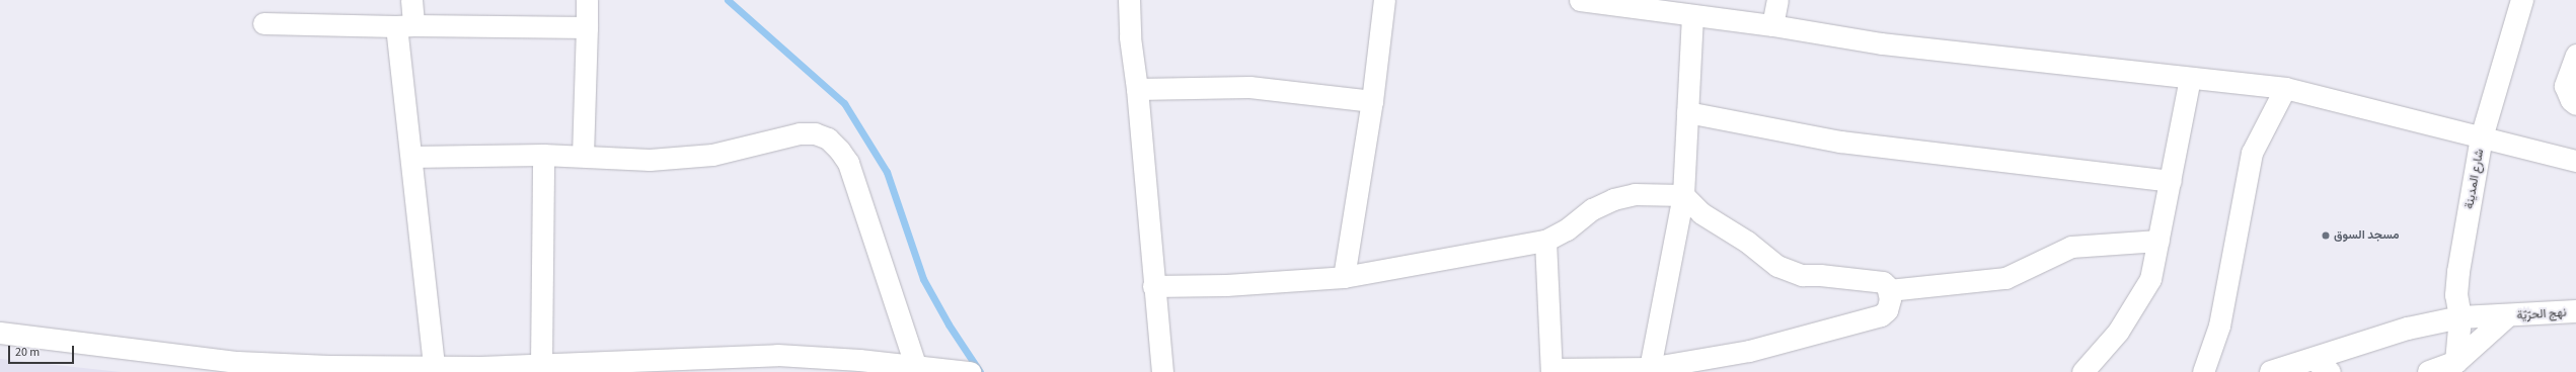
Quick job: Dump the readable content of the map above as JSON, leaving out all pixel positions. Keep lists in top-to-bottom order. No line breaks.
{"streets":{"street":["شارع المدينة","نهج الحرّيّة"]},"crossings":[["شارع المدينة","نهج الحرّيّة"]],"places":["مسجد السوق"],"scale_bar":"20 m"}
